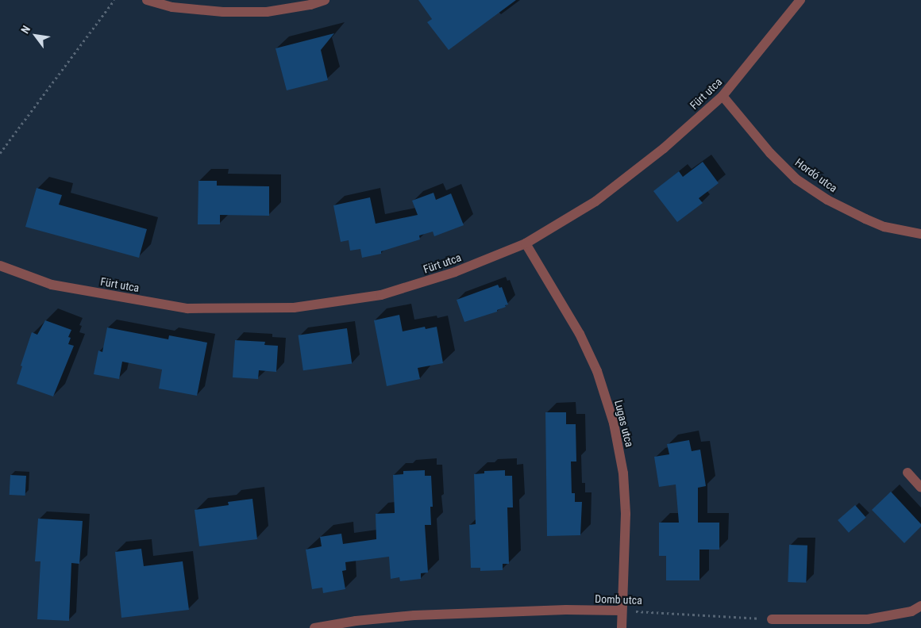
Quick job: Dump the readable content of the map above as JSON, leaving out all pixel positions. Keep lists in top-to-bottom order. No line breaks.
{"streets":{"street":["Fürt utca","Hordó utca","Lugas utca","Domb utca"]},"crossings":[["Fürt utca","Hordó utca"],["Fürt utca","Lugas utca"],["Lugas utca","Domb utca"]],"north":"top left"}
